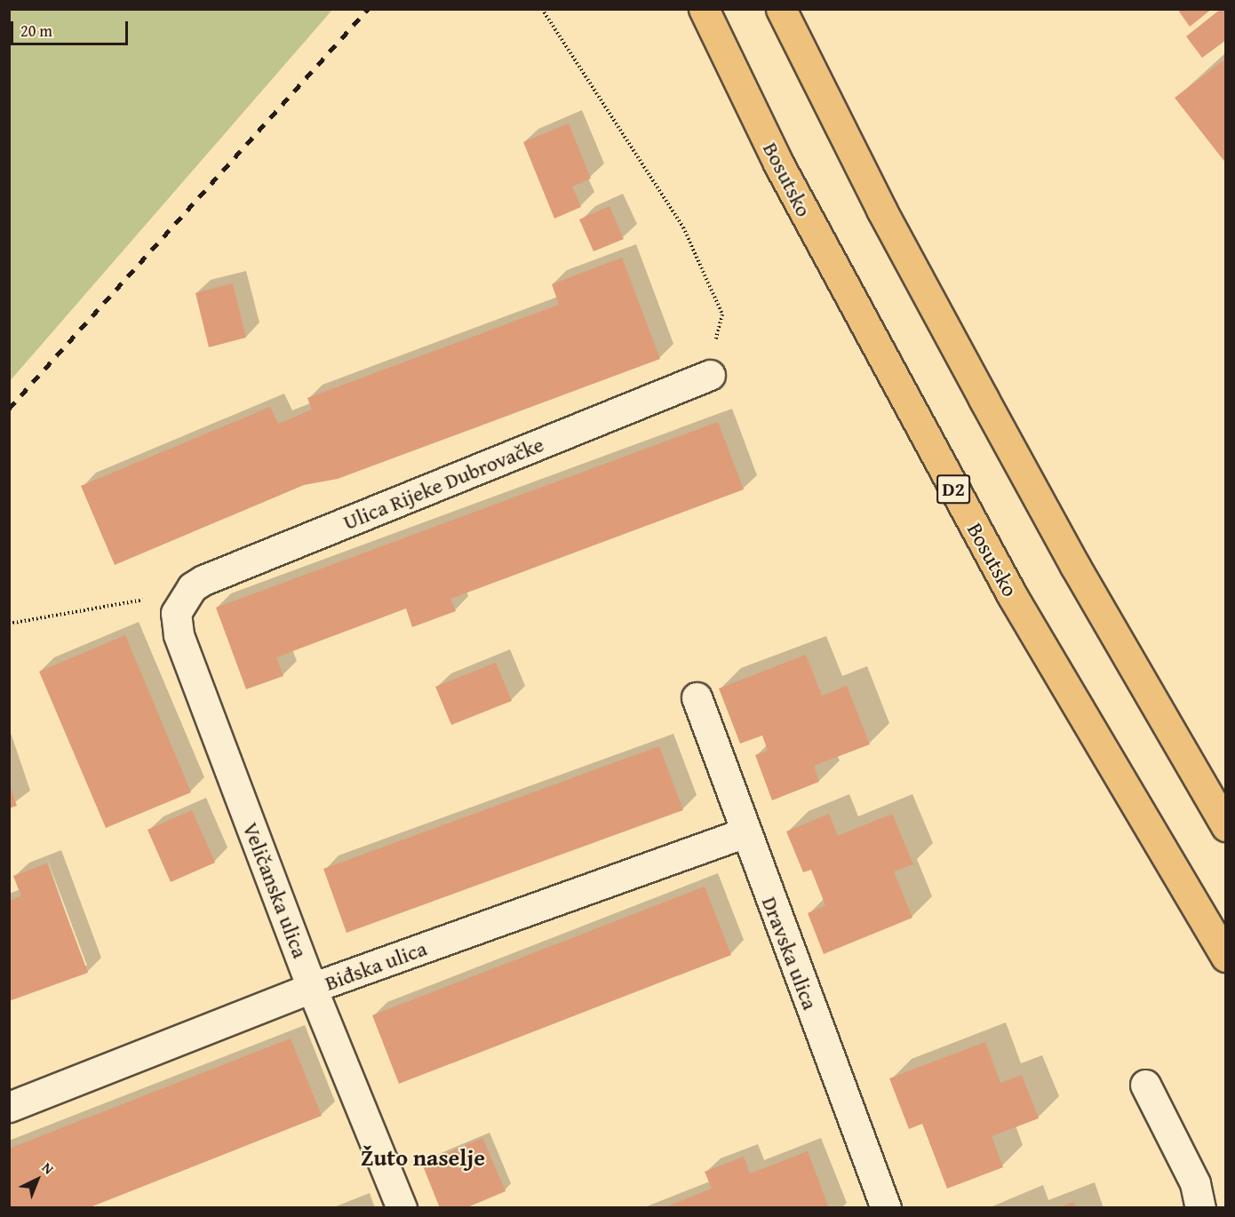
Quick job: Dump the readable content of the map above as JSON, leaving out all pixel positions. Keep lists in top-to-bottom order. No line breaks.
{"streets":{"highway":["Bosutsko","D2"],"street":["Ulica Rijeke Dubrovačke","Veličanska ulica","Dravska ulica","Biđska ulica"]},"crossings":[["Ulica Rijeke Dubrovačke","Veličanska ulica"],["Veličanska ulica","Biđska ulica"],["Dravska ulica","Biđska ulica"]],"districts":["Žuto naselje"],"scale_bar":"20 m","north":"top right"}
